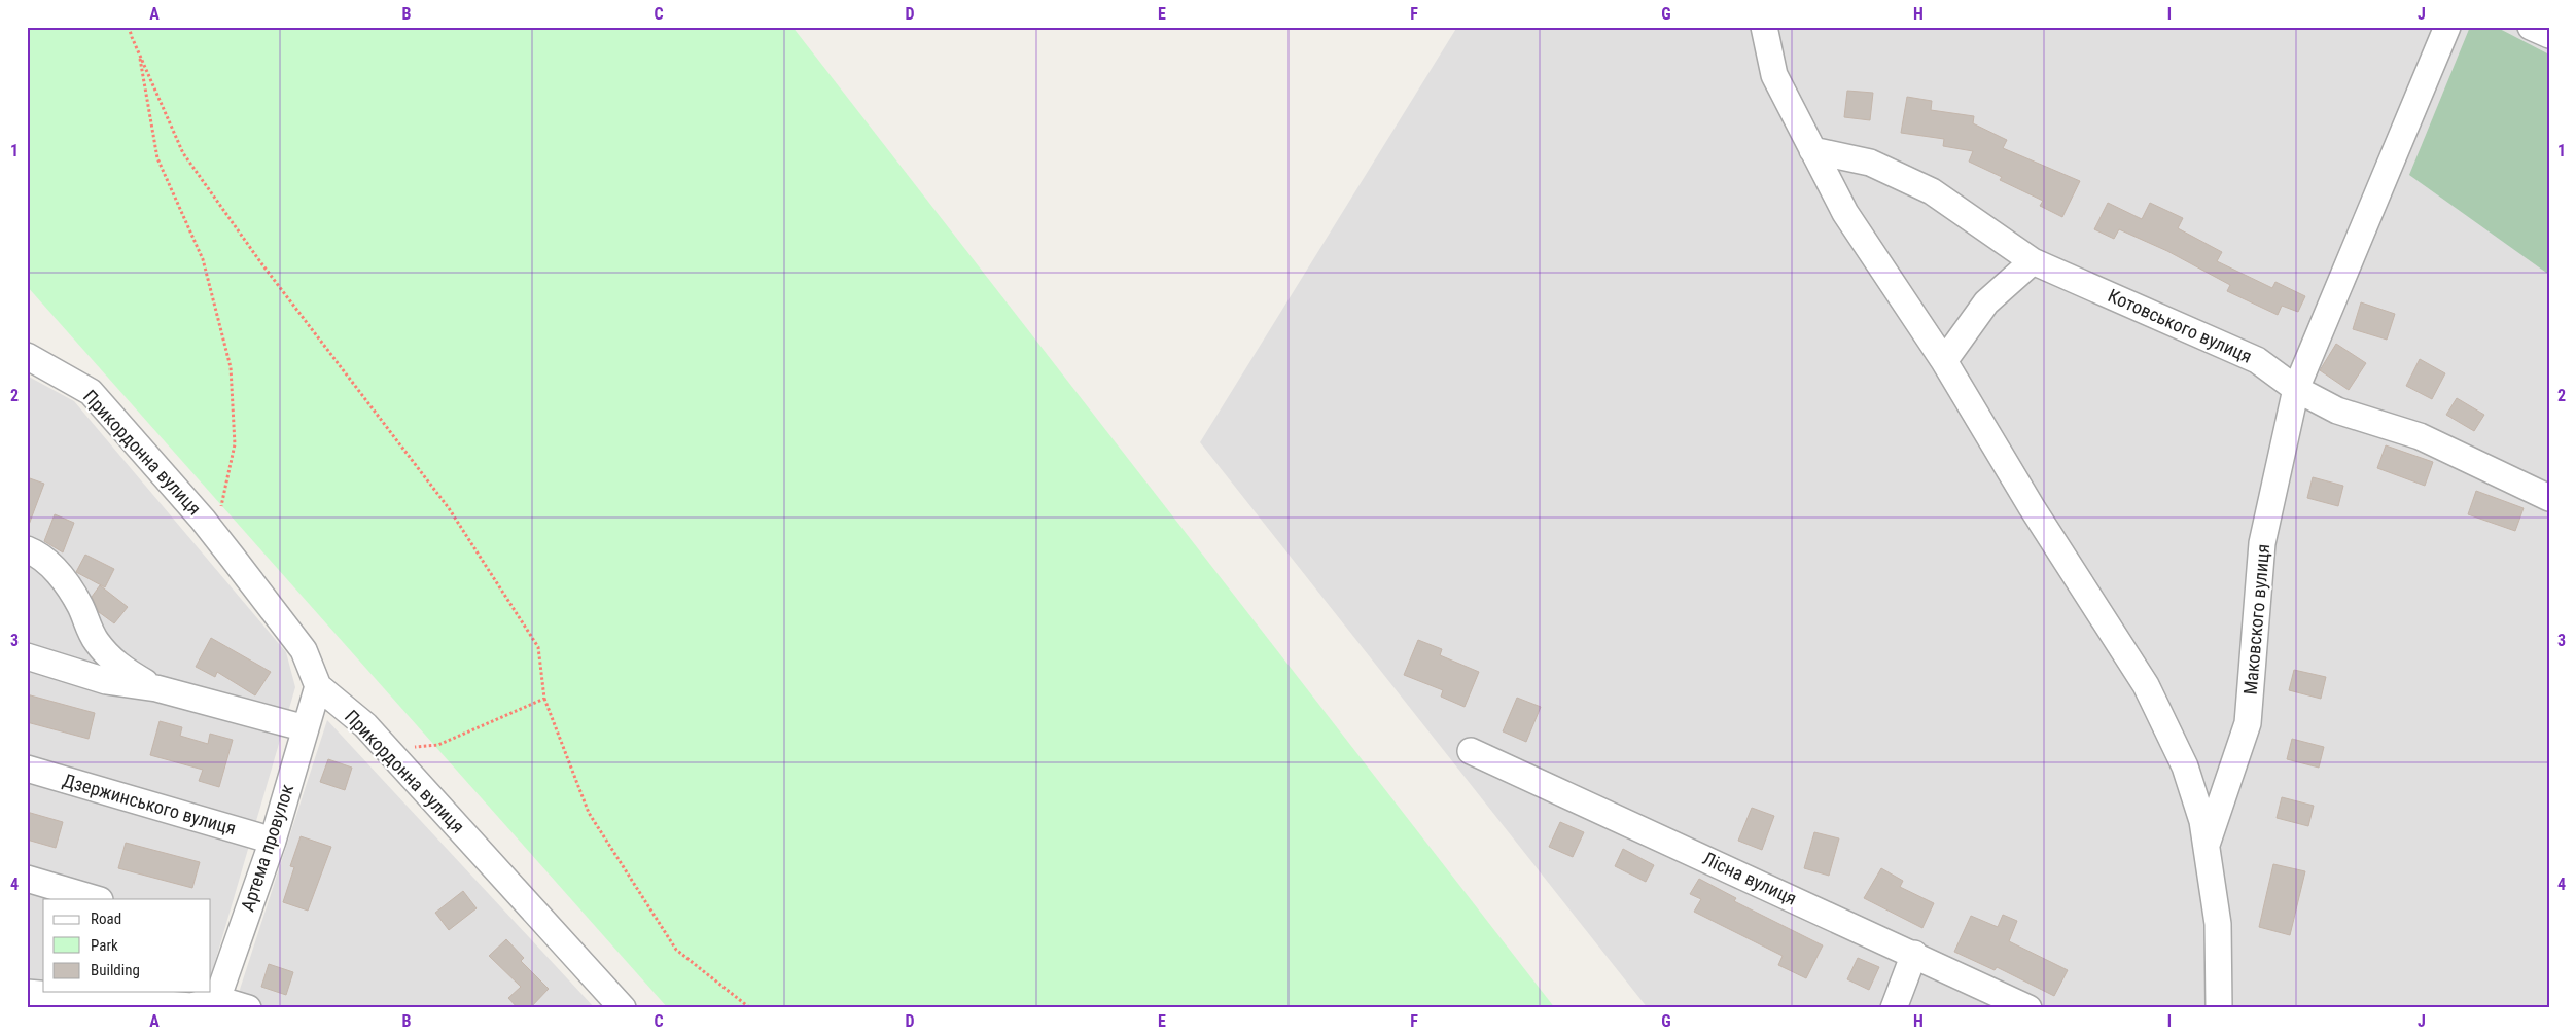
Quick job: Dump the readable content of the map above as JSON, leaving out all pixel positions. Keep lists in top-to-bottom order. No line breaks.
{"streets":{"street":["Котовського вулиця","Прикордонна вулиця","Маковского вулиця","Дзержинського вулиця","Артема провулок","Лісна вулиця"]},"crossings":[["Котовського вулиця","Маковского вулиця"],["Прикордонна вулиця","Артема провулок"],["Дзержинського вулиця","Артема провулок"]],"legend":["Road","Park","Building"],"grid":{"columns":["A","B","C","D","E","F","G","H","I","J"],"rows":["1","2","3","4"]}}
